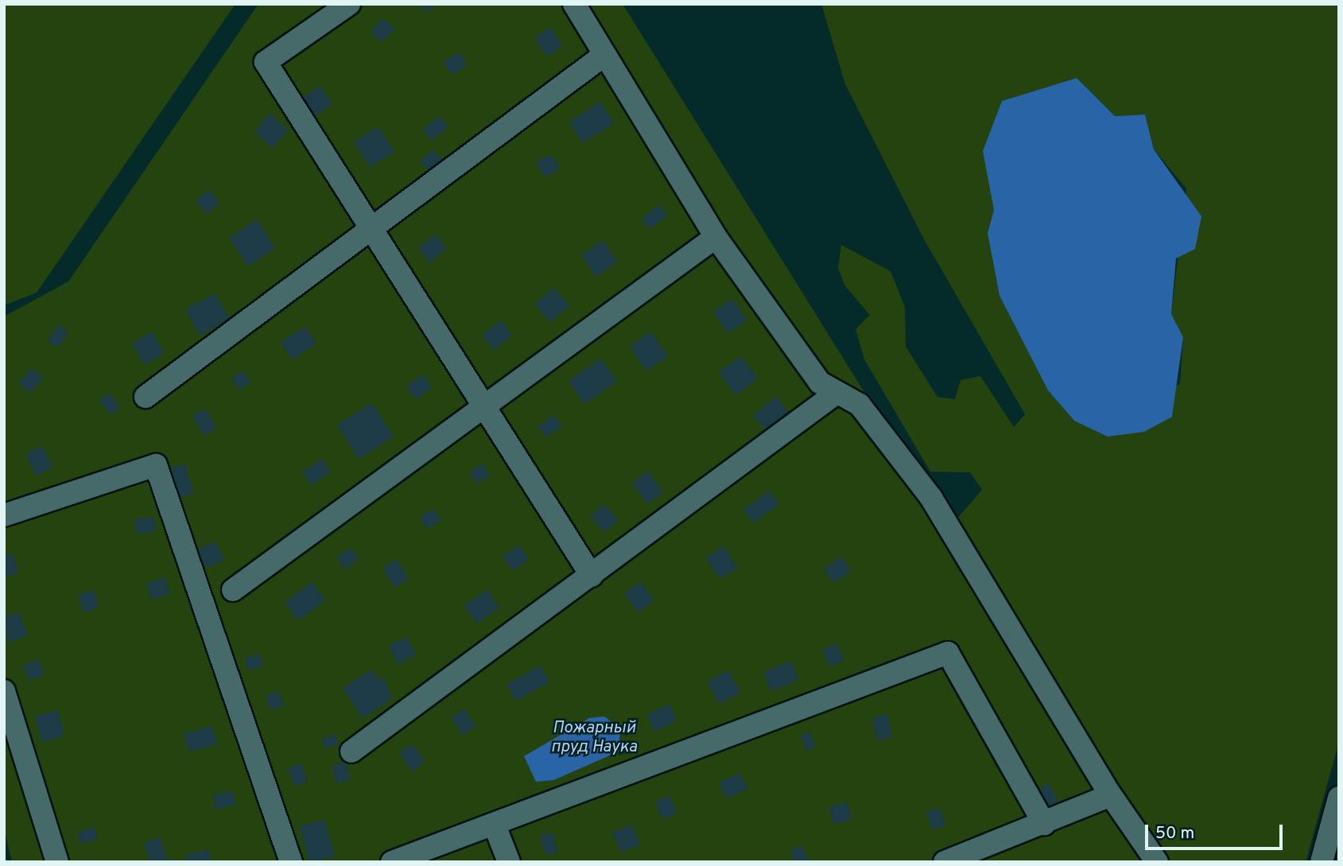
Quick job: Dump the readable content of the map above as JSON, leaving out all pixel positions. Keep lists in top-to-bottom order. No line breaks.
{"water":["Пожарный пруд Наука"],"scale_bar":"50 m"}
